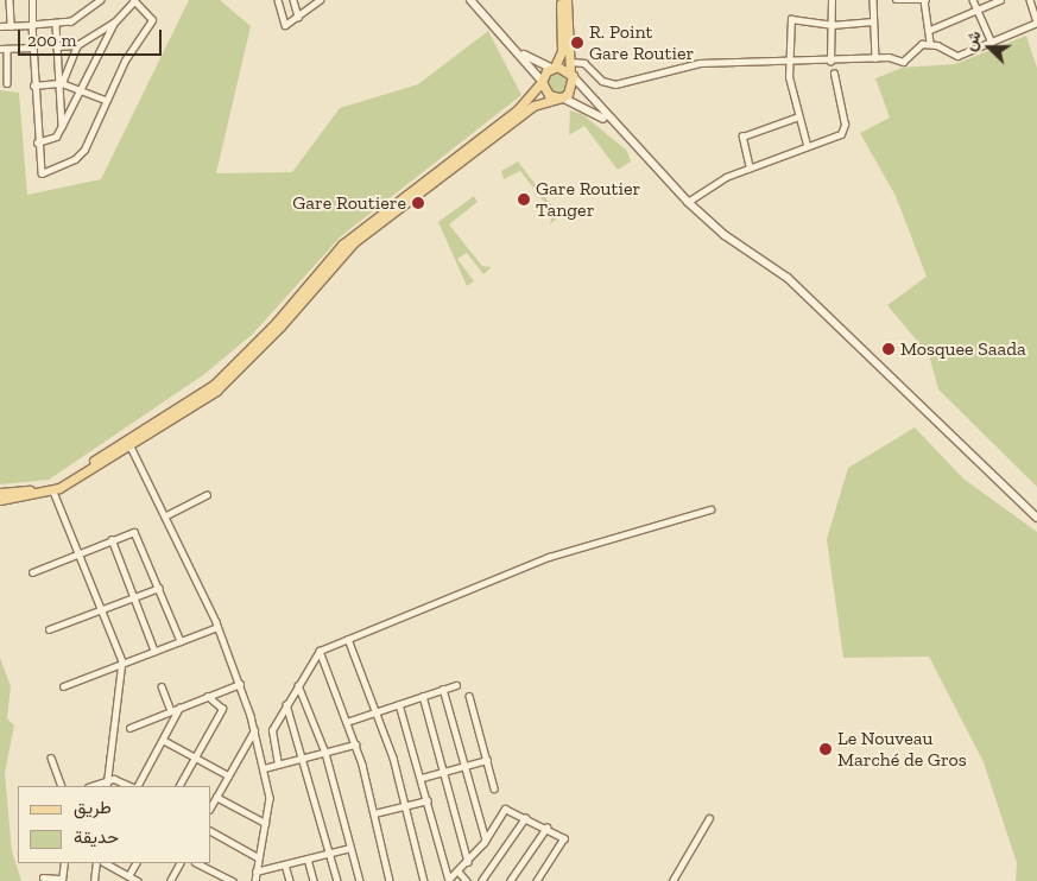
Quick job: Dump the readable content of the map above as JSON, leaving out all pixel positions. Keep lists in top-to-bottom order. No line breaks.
{"places":["R. Point Gare Routier","Gare Routier Tanger","Gare Routiere","Mosquee Saada","Le Nouveau Marché de Gros"],"legend":["طريق","حديقة"],"scale_bar":"200 m","north":"left"}
